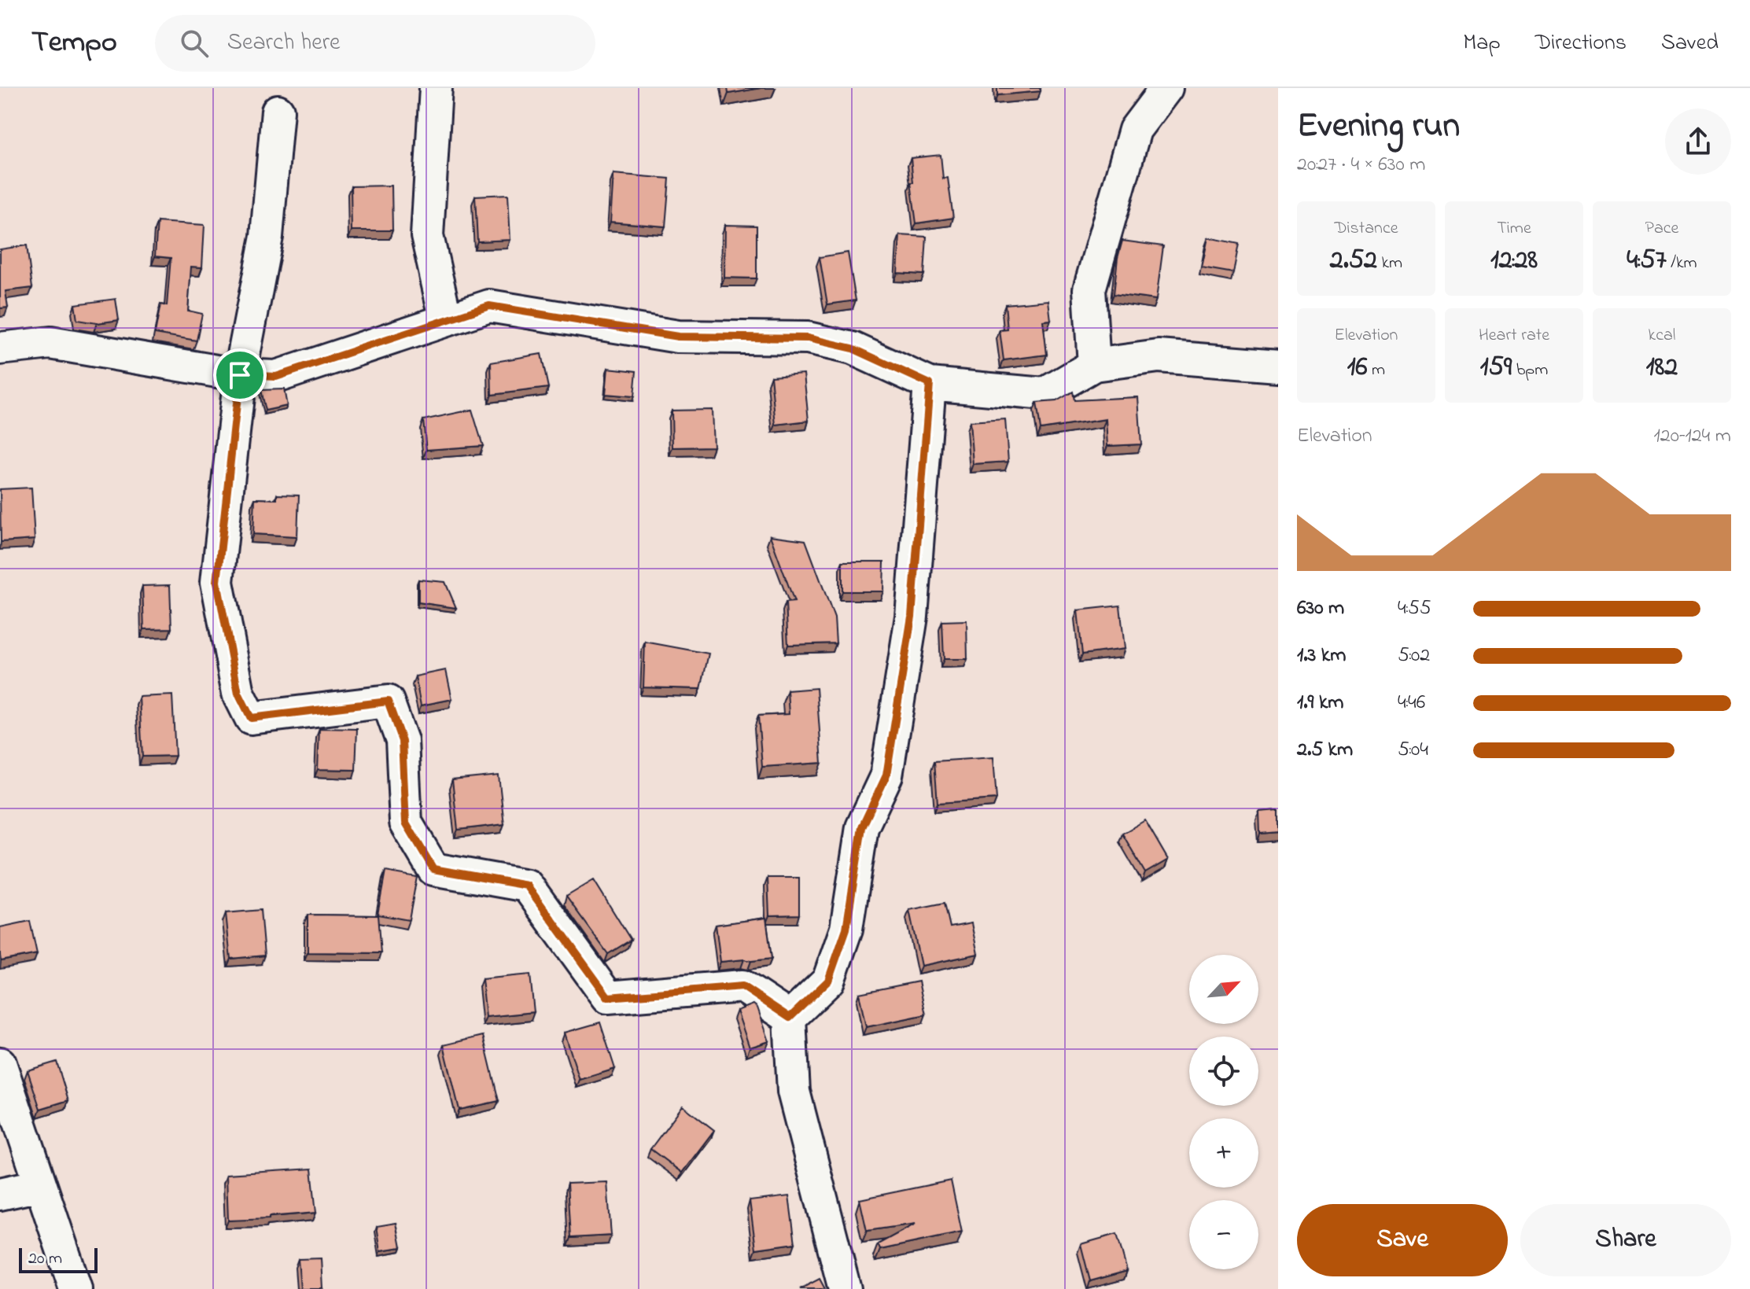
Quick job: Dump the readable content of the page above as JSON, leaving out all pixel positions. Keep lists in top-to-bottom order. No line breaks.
{"scale_bar":"20 m","north":"top right","page":{"header":"Tempo","search":"Search here","nav":["Map","Directions","Saved"],"heading":["Evening run","20:27 · 4 × 630 m"],"stats":[["Distance","2.52 km"],["Time","12:28"],["Pace","4:57 /km"],["Elevation","16 m"],["Heart rate","159 bpm"],["kcal","182"]],"chart":["Elevation","120–124 m"],"list":[{"name":"630 m","note":"4:55"},{"name":"1.3 km","note":"5:02"},{"name":"1.9 km","note":"4:46"},{"name":"2.5 km","note":"5:04"}],"map_buttons":["+","−"],"buttons":["Save","Share"],"scale":"20 m"}}
